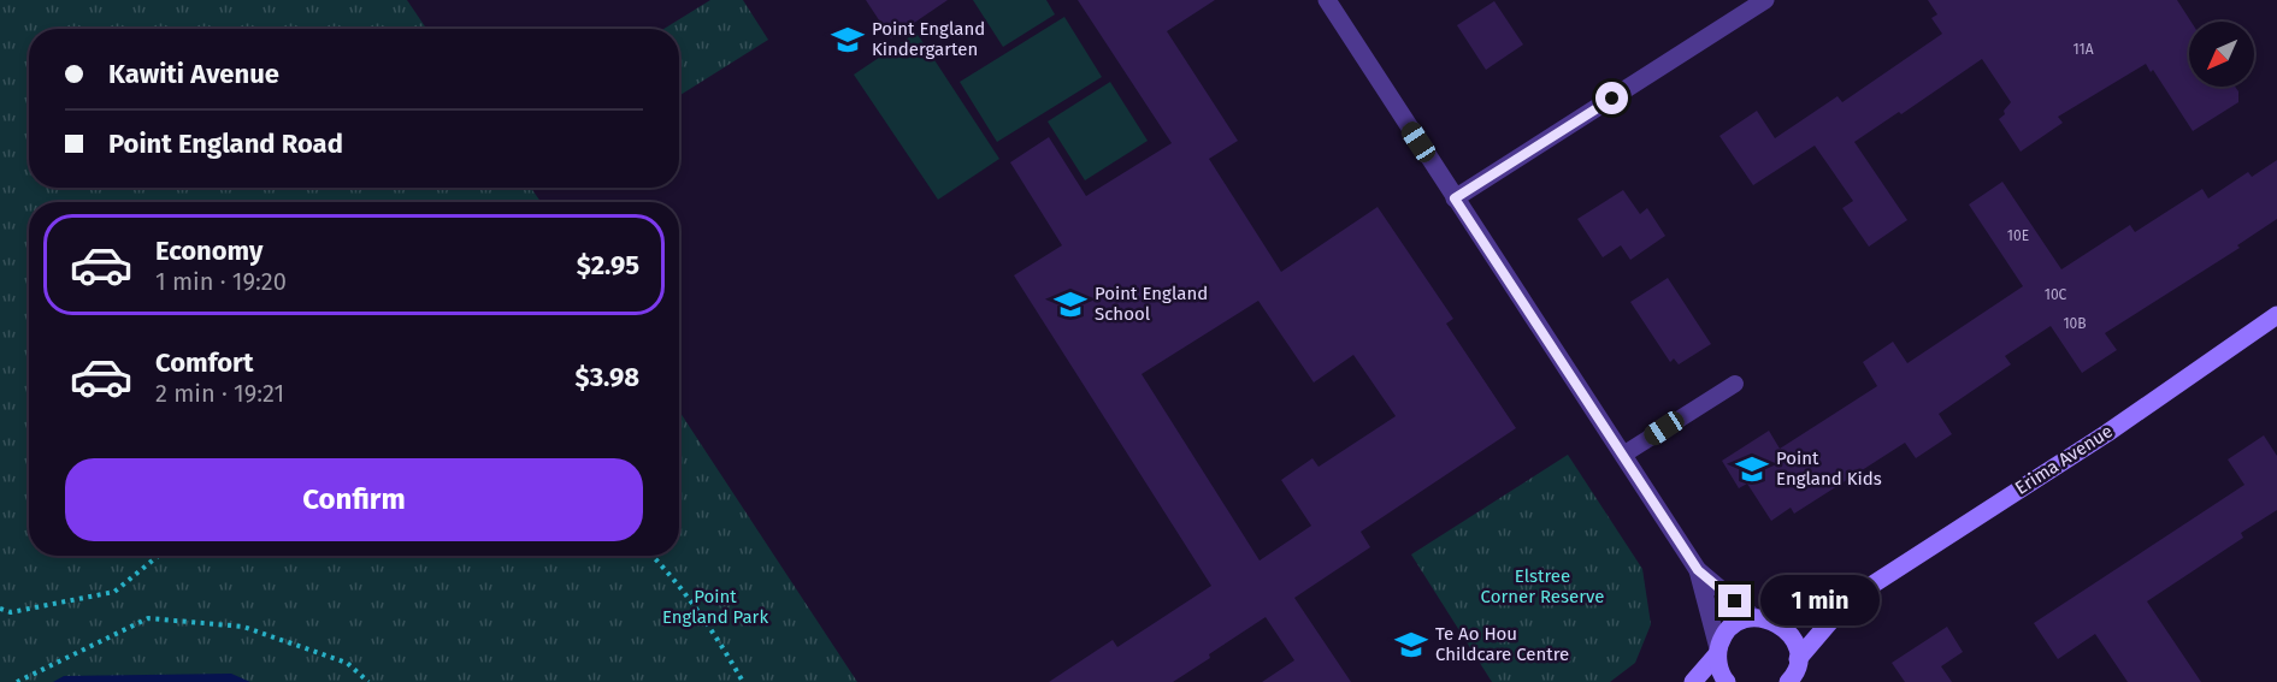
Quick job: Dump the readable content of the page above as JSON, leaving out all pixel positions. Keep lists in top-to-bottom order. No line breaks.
{"streets":{"street":["Erima Avenue"]},"parks":["Elstree Corner Reserve","Point England Park"],"places":{"school or university":["Point England Kindergarten","Point England School","Point England Kids","Te Ao Hou Childcare Centre"]},"house_numbers":["11A","10E","10C","10B"],"north":"bottom left","page":{"banner":["Kawiti Avenue","Point England Road"],"list":[{"name":"Economy","note":"1 min · 19:20","value":"$2.95"},{"name":"Comfort","note":"2 min · 19:21","value":"$3.98"}],"buttons":"Confirm","bubble":"1 min"}}
